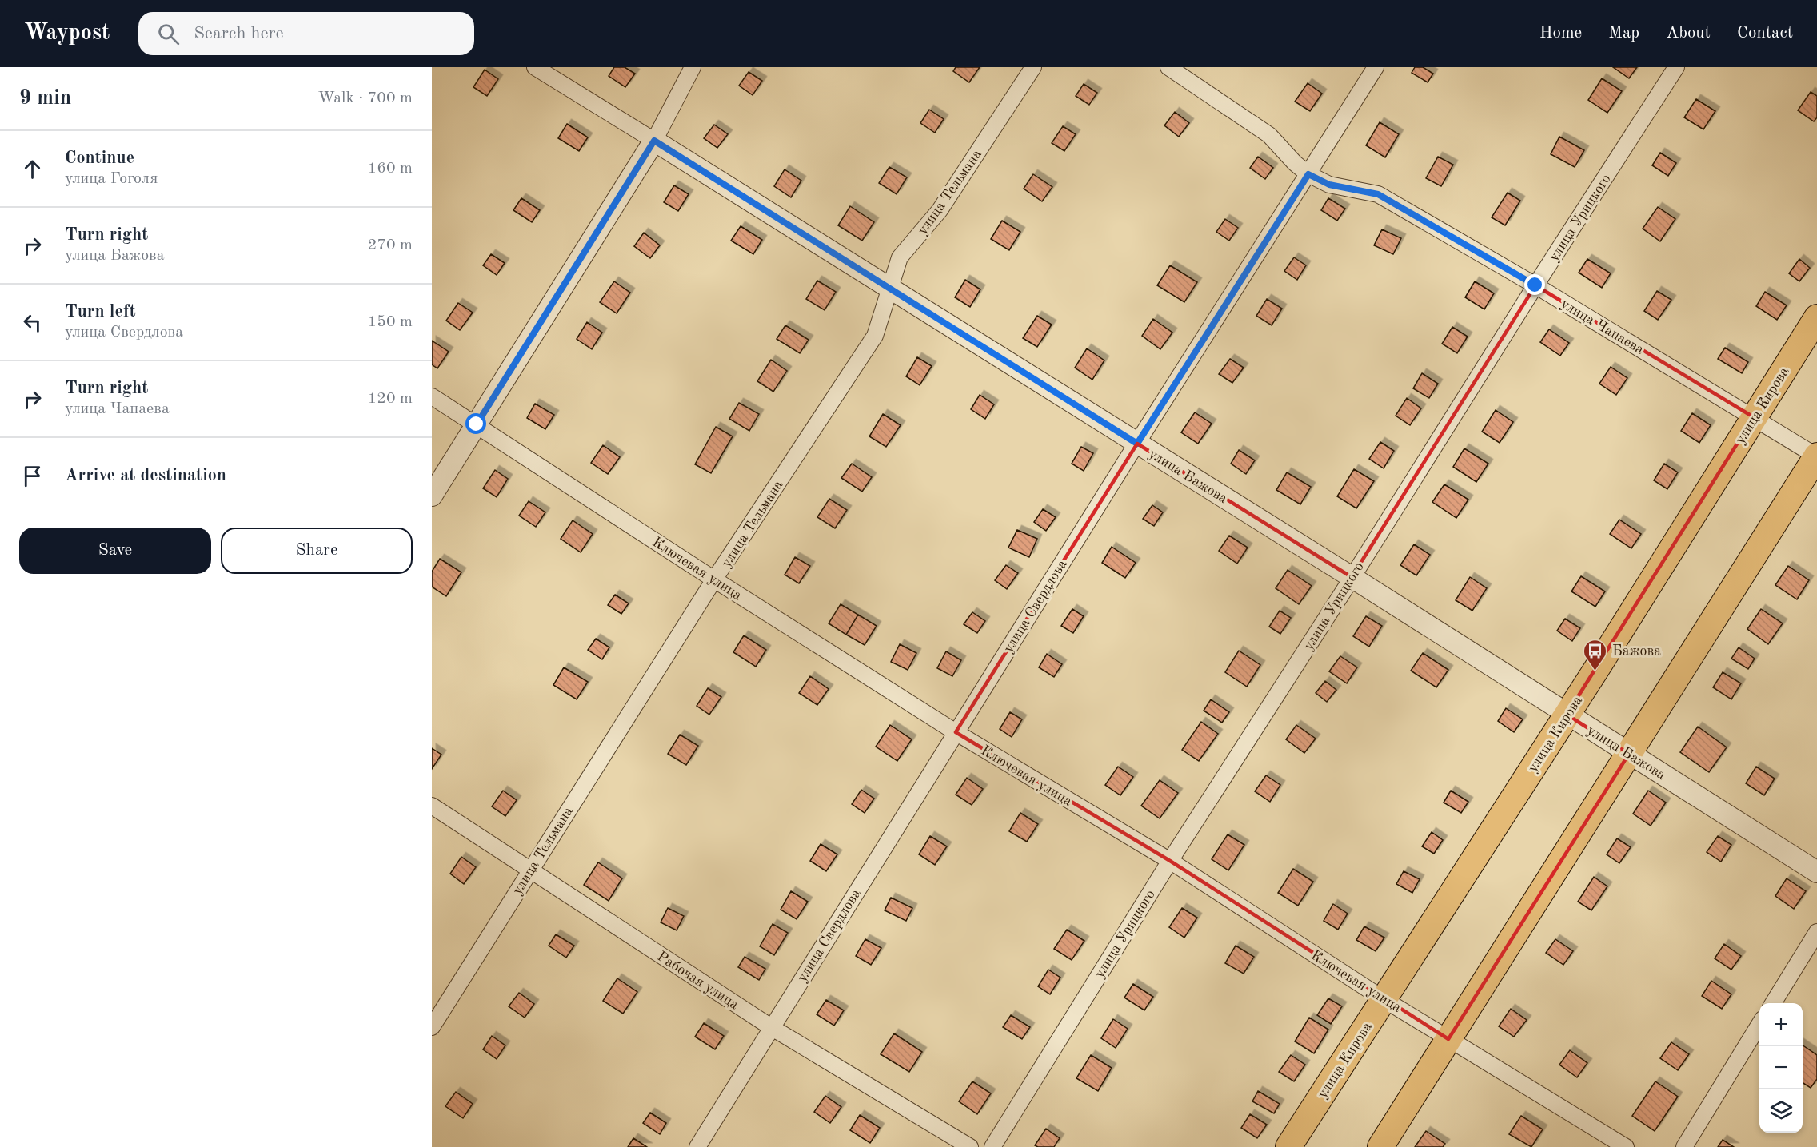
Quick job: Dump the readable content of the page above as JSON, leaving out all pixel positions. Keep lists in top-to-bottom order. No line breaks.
{"streets":{"main road":["улица Кирова"],"street":["улица Тельмана","улица Урицкого","улица Чапаева","улица Бажова","Ключевая улица","улица Свердлова","Рабочая улица"]},"crossings":[["улица Тельмана","улица Бажова"],["улица Тельмана","Ключевая улица"],["улица Тельмана","Рабочая улица"],["улица Урицкого","улица Чапаева"],["улица Урицкого","улица Бажова"],["улица Урицкого","Ключевая улица"],["улица Чапаева","улица Кирова"],["улица Чапаева","улица Свердлова"],["улица Кирова","улица Бажова"],["улица Кирова","Ключевая улица"],["улица Бажова","улица Свердлова"],["Ключевая улица","улица Свердлова"],["улица Свердлова","Рабочая улица"]],"places":{"bus stop":["Бажова"]},"page":{"header":"Waypost","search":"Search here","nav":["Home","Map","About","Contact"],"heading":["9 min","Walk · 700 m"],"list":[["Continue","улица Гоголя","160 m"],["Turn right","улица Бажова","270 m"],["Turn left","улица Свердлова","150 m"],["Turn right","улица Чапаева","120 m"],"Arrive at destination"],"buttons":["Save","Share"],"map_buttons":["+","−"]}}
